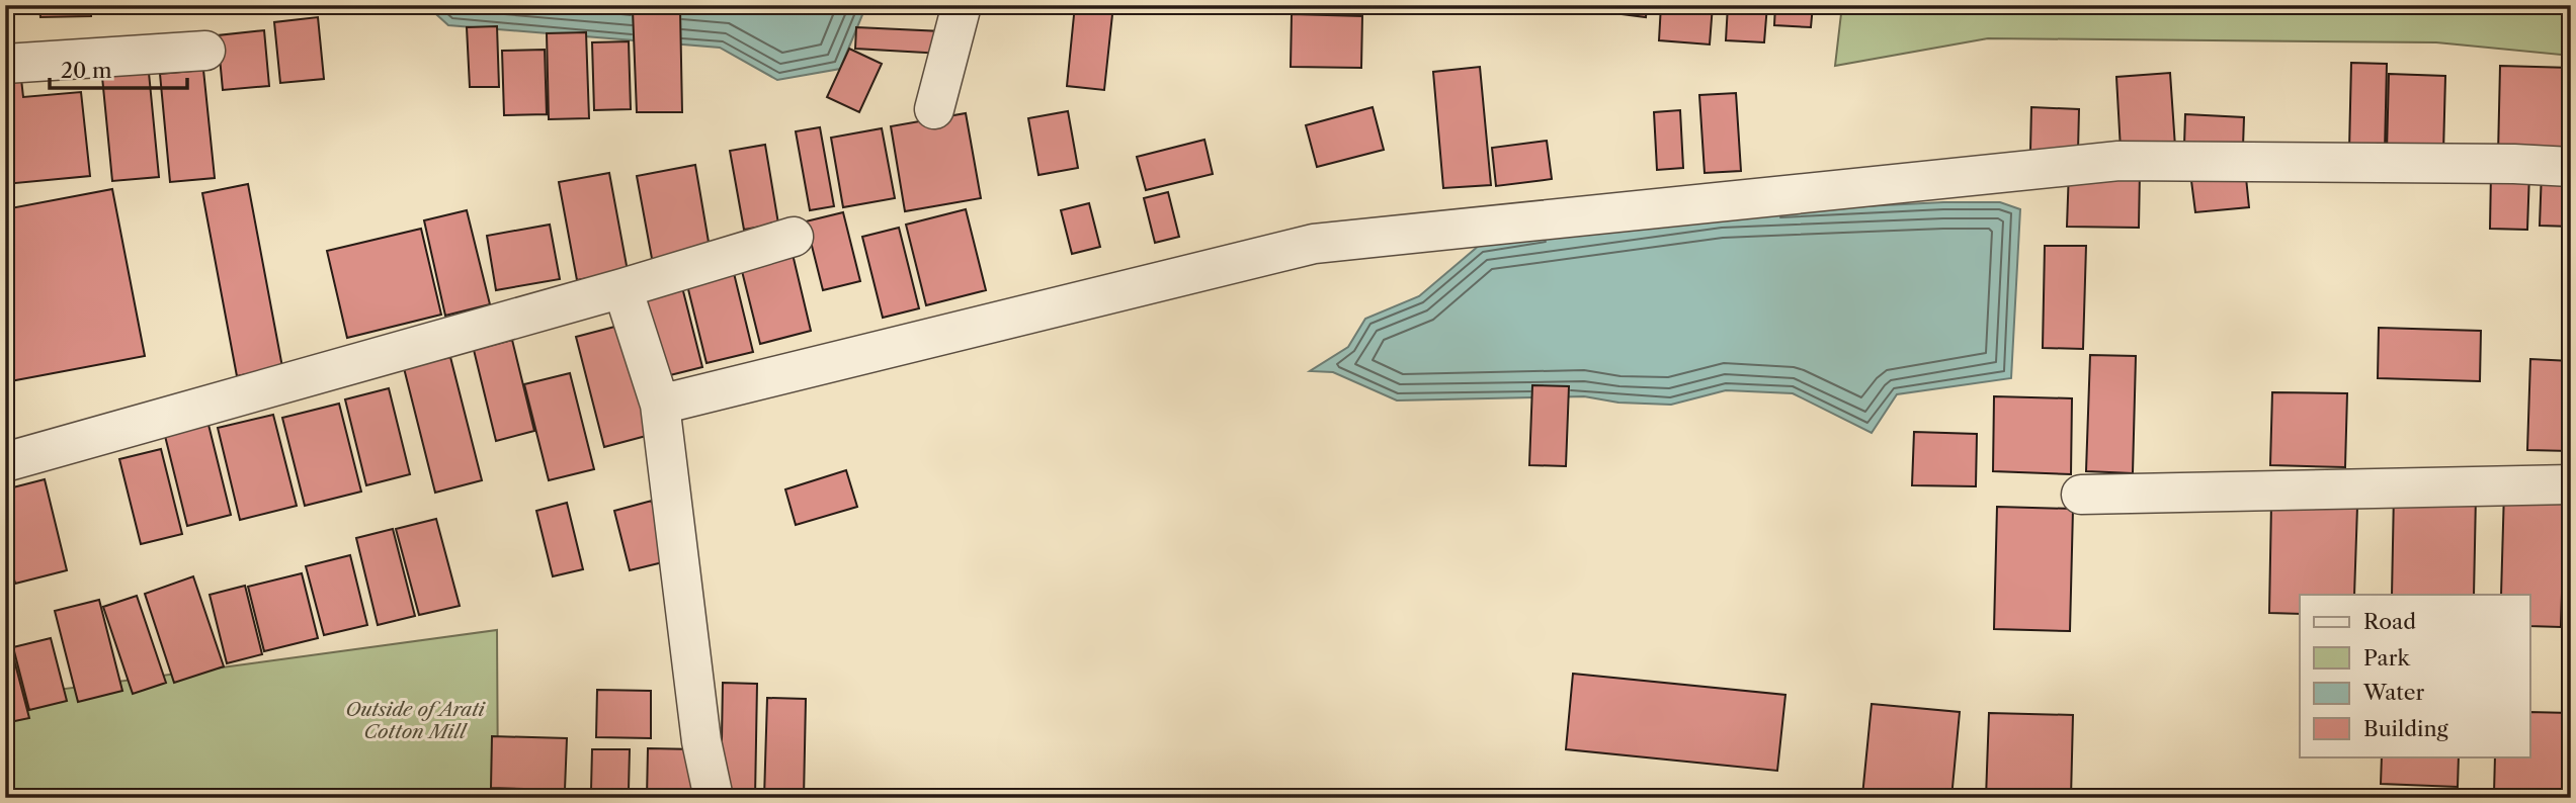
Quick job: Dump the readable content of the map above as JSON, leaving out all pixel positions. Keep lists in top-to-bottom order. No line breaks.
{"parks":["Outside of Arati Cotton Mill"],"legend":["Road","Park","Water","Building"],"scale_bar":"20 m"}
